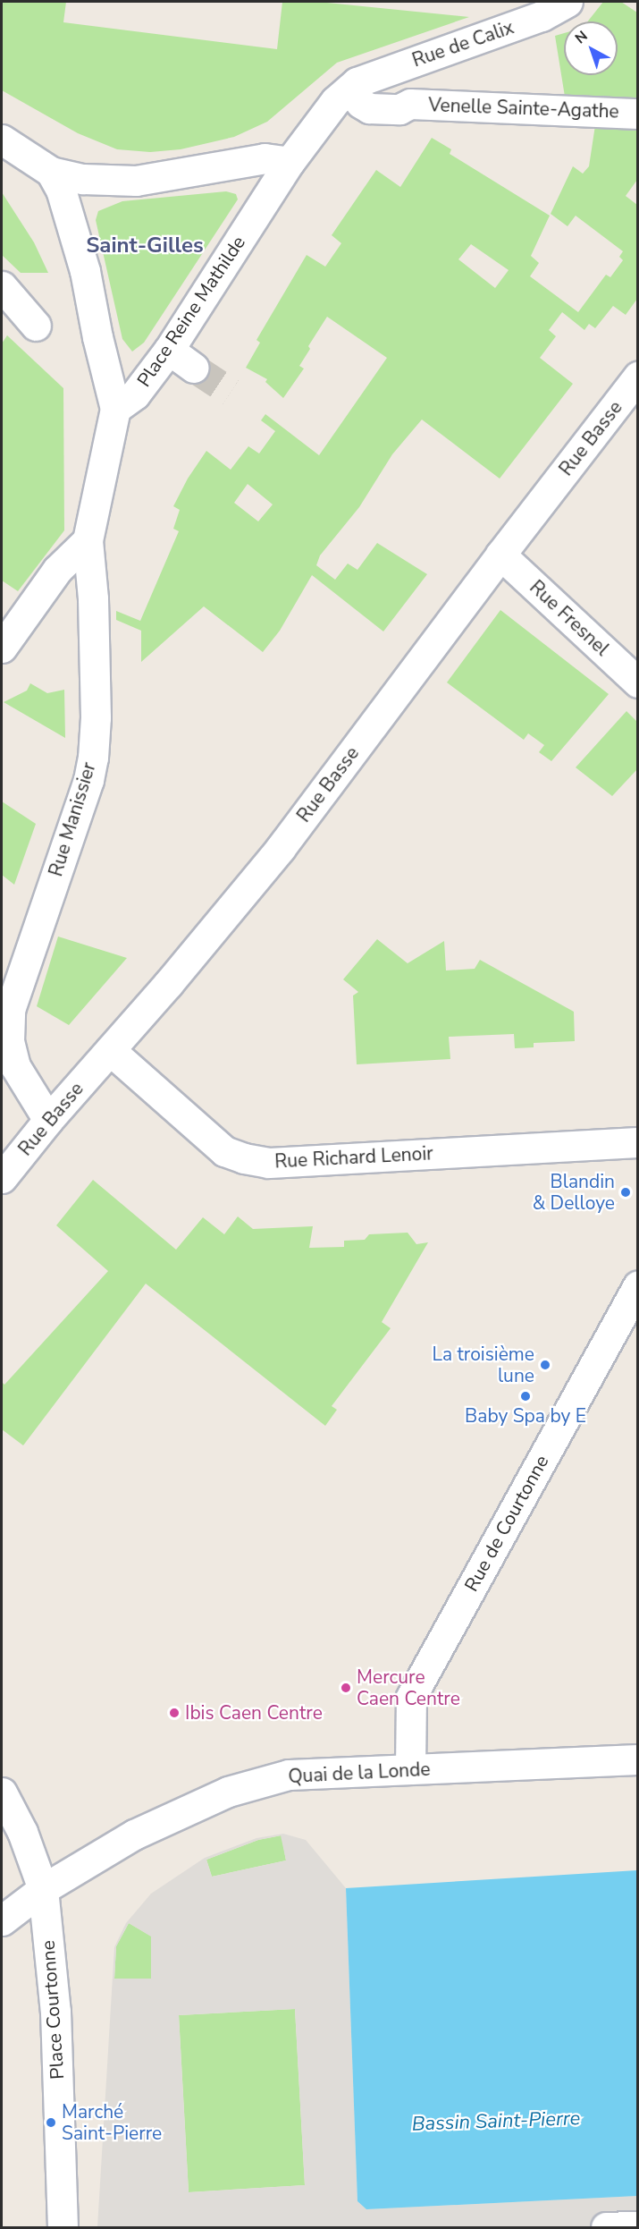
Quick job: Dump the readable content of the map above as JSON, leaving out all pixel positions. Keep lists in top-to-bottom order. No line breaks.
{"streets":{"street":["Rue de Calix","Venelle Sainte-Agathe","Place Reine Mathilde","Rue Basse","Rue Fresnel","Rue Manissier","Rue Richard Lenoir","Rue de Courtonne","Quai de la Londe","Place Courtonne"]},"crossings":[["Rue de Calix","Venelle Sainte-Agathe"],["Rue de Calix","Place Reine Mathilde"],["Venelle Sainte-Agathe","Place Reine Mathilde"],["Place Reine Mathilde","Rue Manissier"],["Rue Basse","Rue Fresnel"],["Rue Basse","Rue Manissier"],["Rue Basse","Rue Richard Lenoir"],["Rue de Courtonne","Quai de la Londe"],["Quai de la Londe","Place Courtonne"]],"districts":["Saint-Gilles"],"water":["Bassin Saint-Pierre"],"places":["Blandin & Delloye","La troisième lune","Baby Spa by E","Mercure Caen Centre","Ibis Caen Centre","Marché Saint-Pierre"],"north":"top left"}
